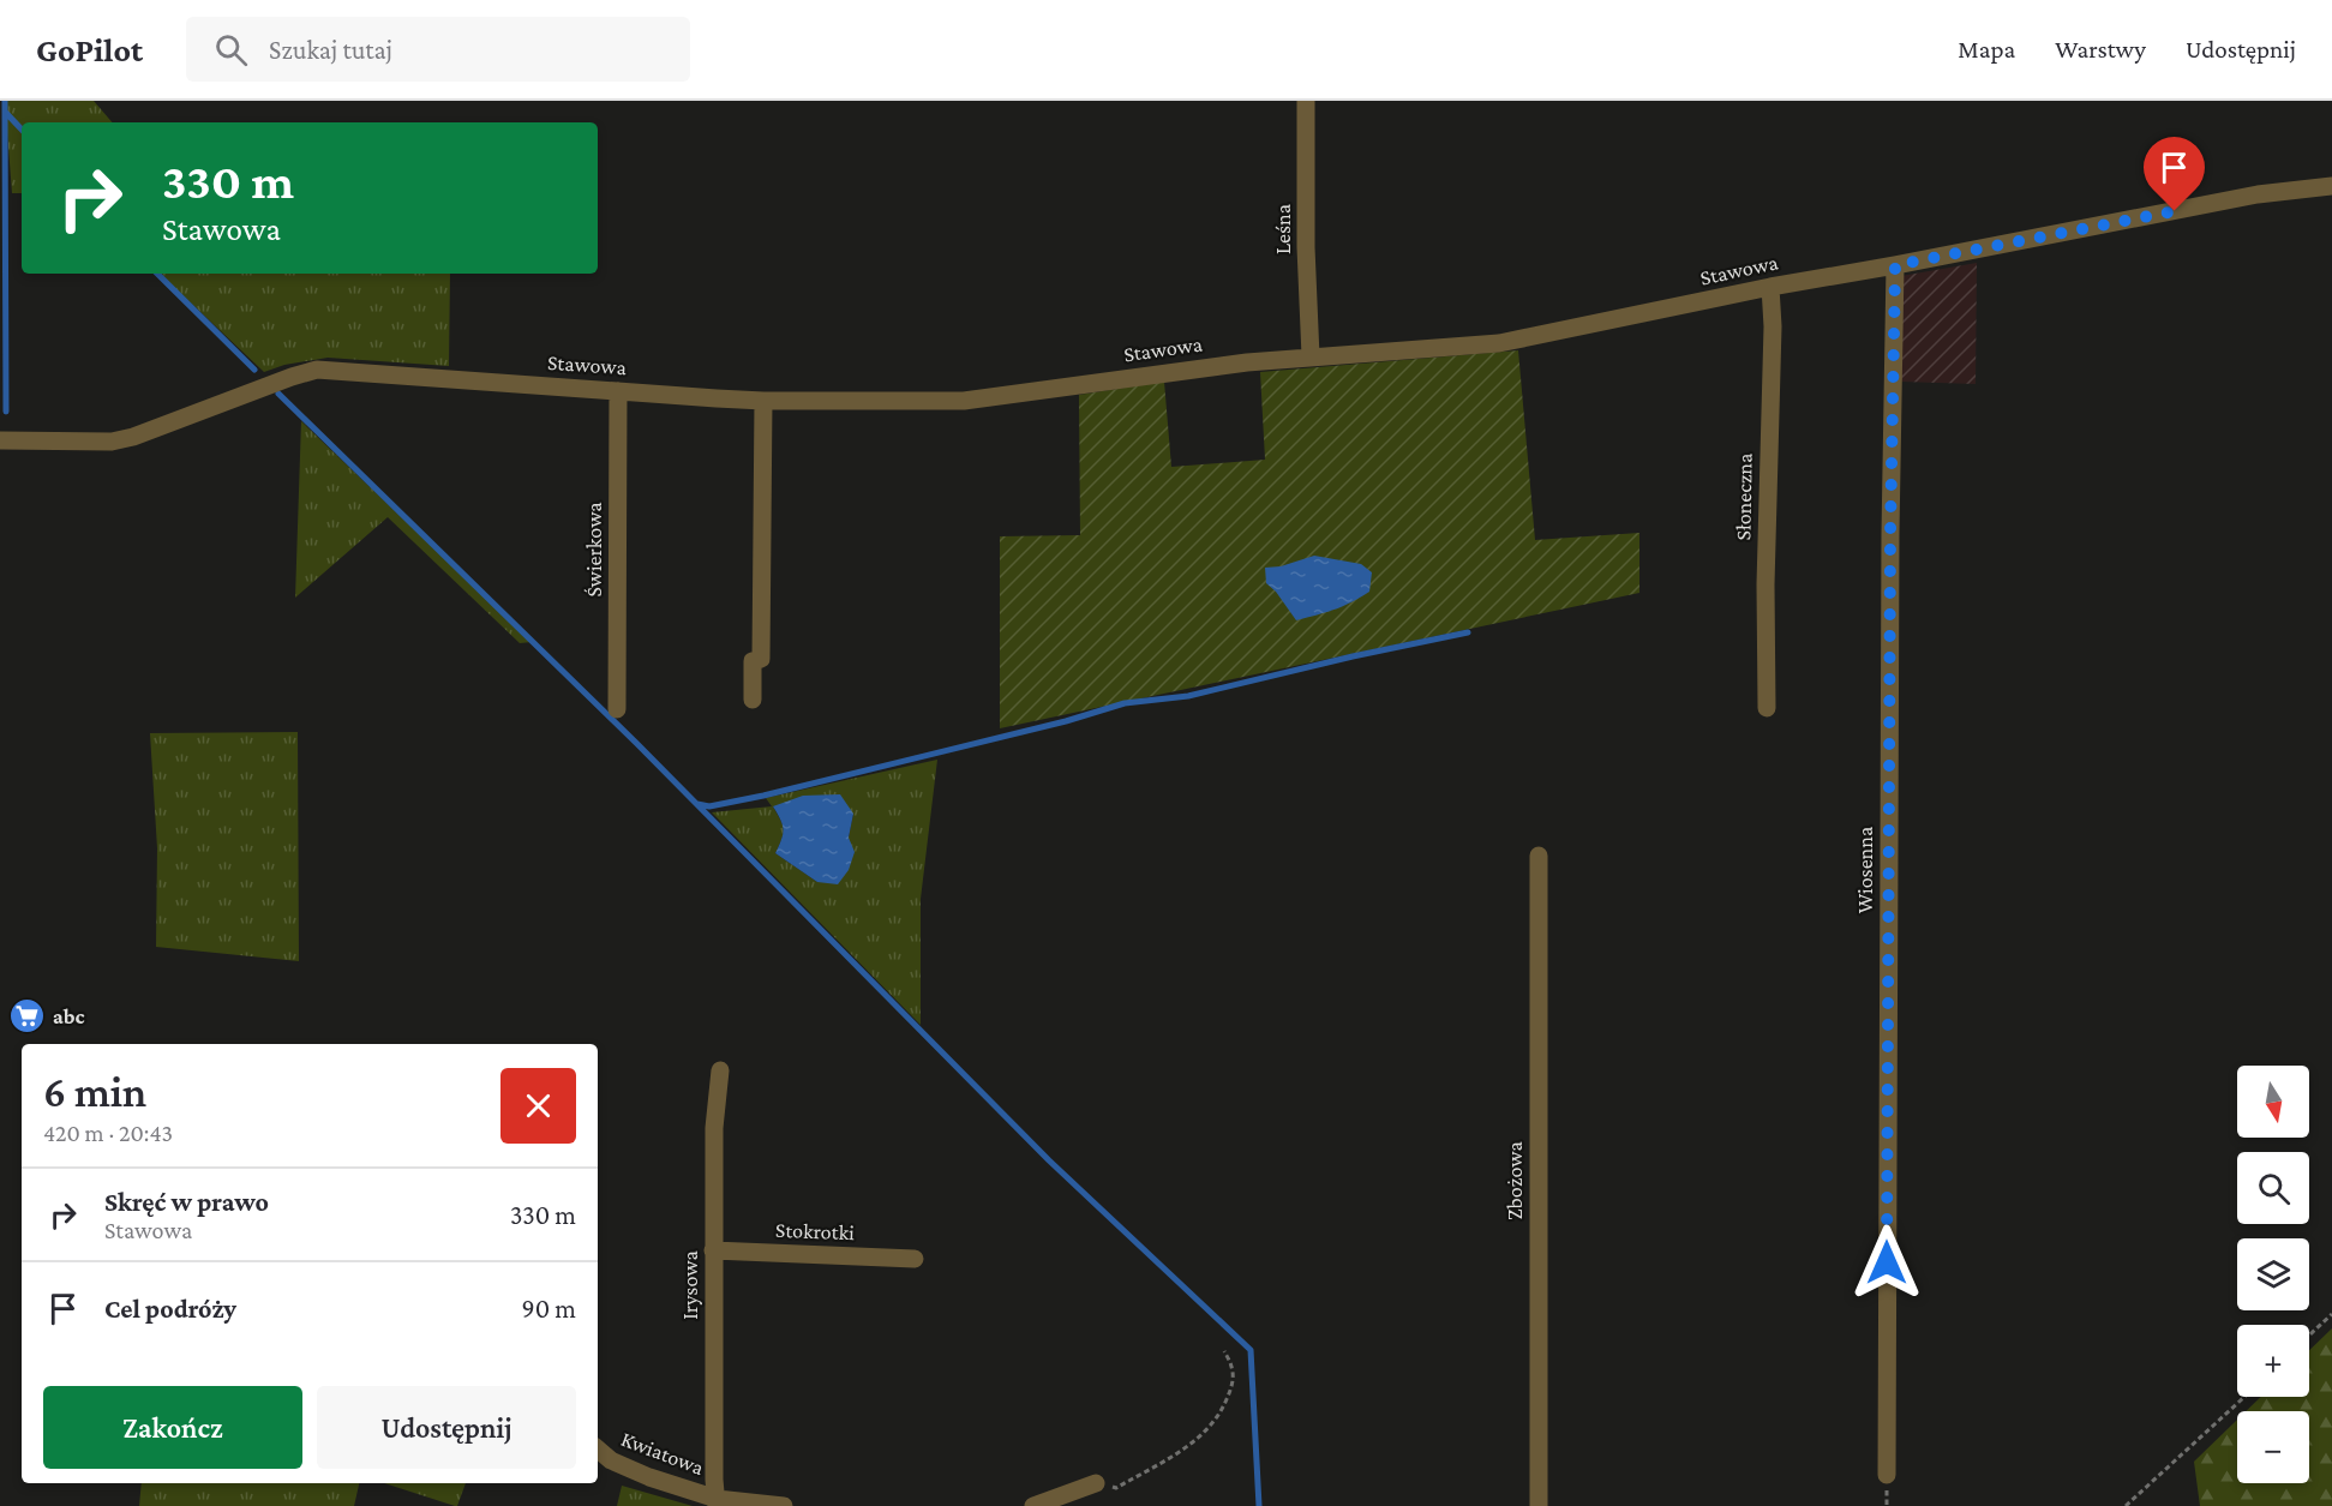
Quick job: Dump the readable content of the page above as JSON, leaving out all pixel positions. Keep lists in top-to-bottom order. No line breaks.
{"streets":{"street":["Leśna","Stawowa","Słoneczna","Świerkowa","Wiosenna","Zbożowa","Stokrotki","Irysowa","Kwiatowa"]},"crossings":[["Leśna","Stawowa"],["Stawowa","Słoneczna"],["Stawowa","Świerkowa"],["Stawowa","Wiosenna"],["Stokrotki","Irysowa"],["Irysowa","Kwiatowa"]],"places":{"supermarket":["abc"]},"north":"bottom","page":{"header":"GoPilot","search":"Szukaj tutaj","nav":["Mapa","Warstwy","Udostępnij"],"turn":["330 m","Stawowa"],"heading":["6 min","420 m · 20:43"],"map_buttons":["+","−"],"list":[{"name":"Skręć w prawo","note":"Stawowa","value":"330 m"},{"name":"Cel podróży","value":"90 m"}],"buttons":["Zakończ","Udostępnij"]}}
